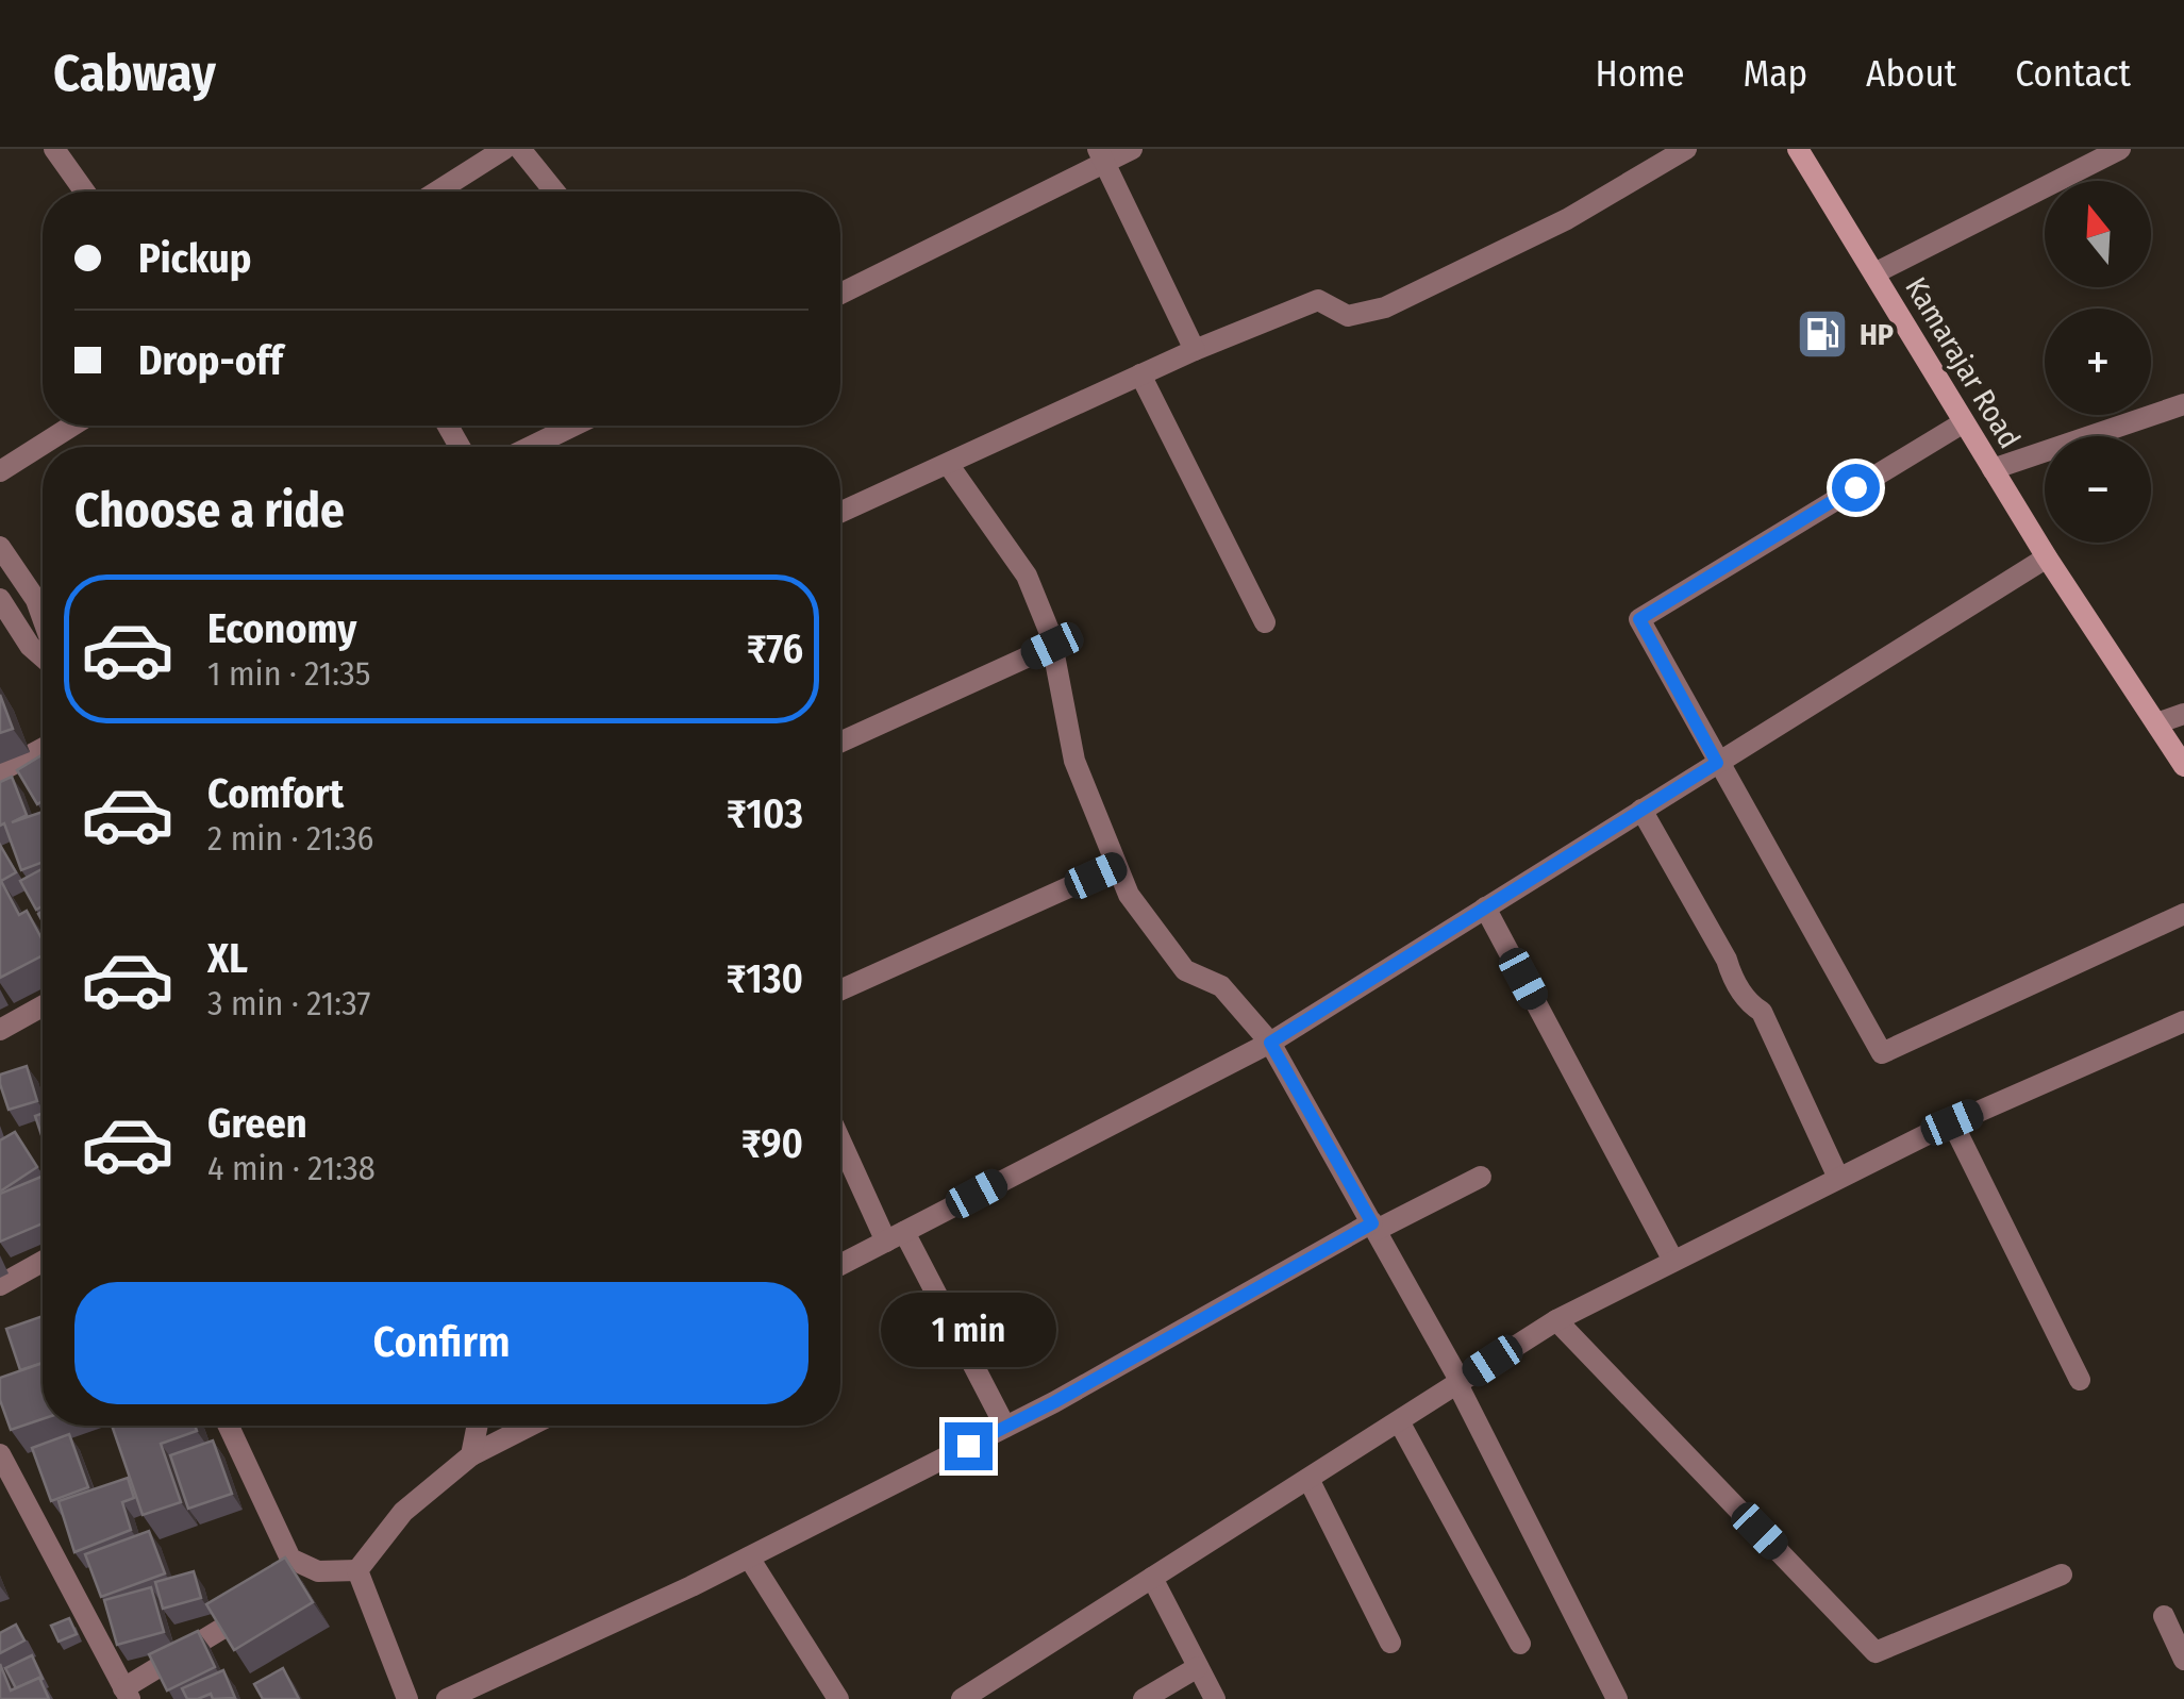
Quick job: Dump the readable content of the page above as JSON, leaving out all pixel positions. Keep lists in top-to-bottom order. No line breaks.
{"streets":{"main road":["Kamarajar Road"]},"places":{"fuel station":["HP"]},"north":"top","page":{"header":"Cabway","nav":["Home","Map","About","Contact"],"map_buttons":["+","−"],"banner":["Pickup","Drop-off"],"heading":"Choose a ride","list":[{"name":"Economy","note":"1 min · 21:35","value":"₹76"},{"name":"Comfort","note":"2 min · 21:36","value":"₹103"},{"name":"XL","note":"3 min · 21:37","value":"₹130"},{"name":"Green","note":"4 min · 21:38","value":"₹90"}],"buttons":"Confirm","bubble":"1 min"}}
